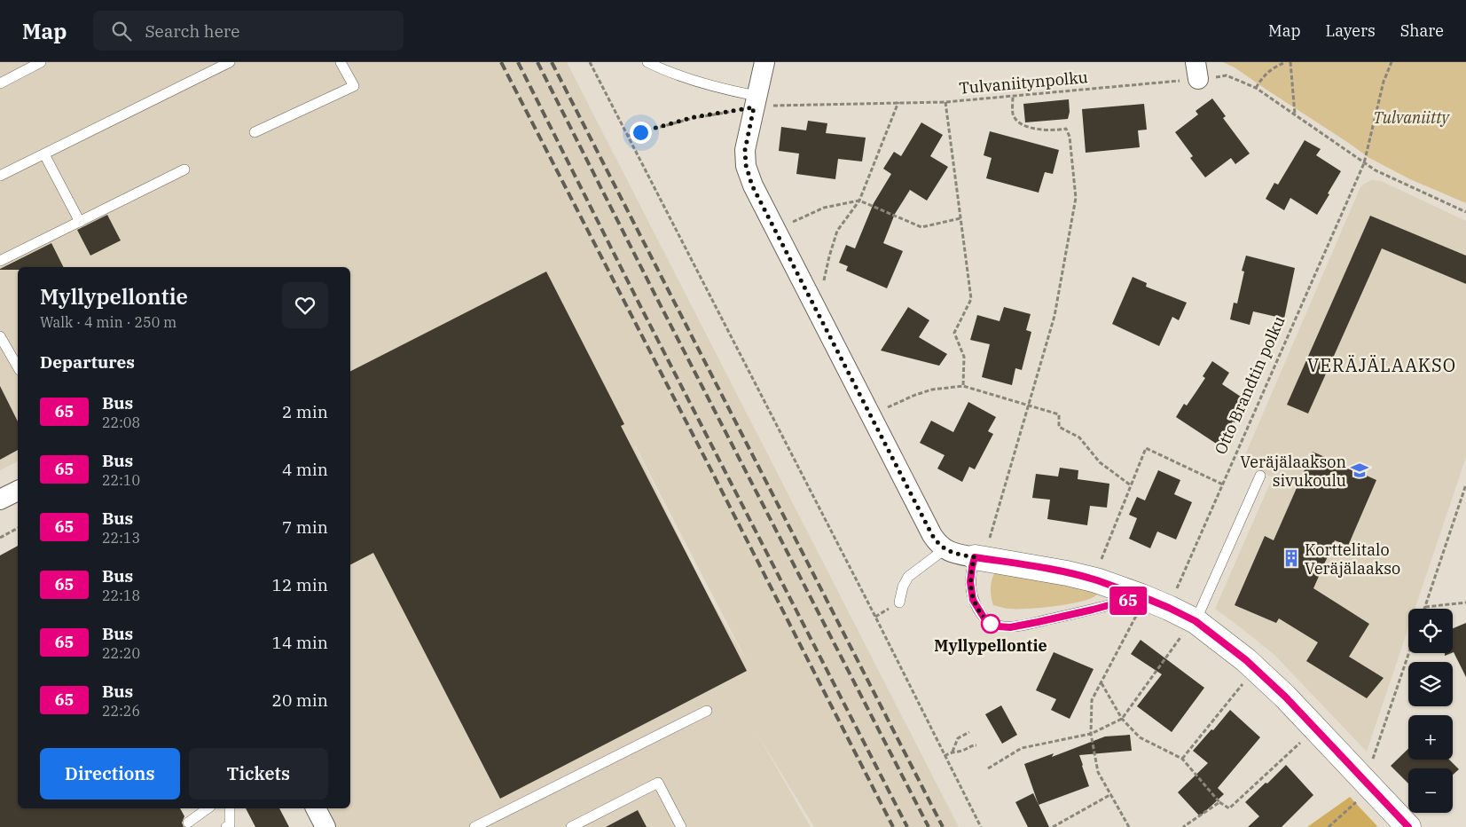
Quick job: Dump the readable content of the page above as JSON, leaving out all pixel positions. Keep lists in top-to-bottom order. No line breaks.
{"streets":{"path":["Tulvaniitynpolku","Otto Brandtin polku"]},"crossings":[["Tulvaniitynpolku","Otto Brandtin polku"]],"districts":["VERÄJÄLAAKSO"],"parks":["Tulvaniitty"],"places":{"school or university":["Veräjälaakson sivukoulu"],"building":["Korttelitalo Veräjälaakso"],"other":["Myllypellontie"]},"lines":["bus line 65"],"page":{"header":"Map","search":"Search here","nav":["Map","Layers","Share"],"on_map":"65","heading":[["Myllypellontie","Walk · 4 min · 250 m"],"Departures"],"list":[{"mark":"65","name":"Bus","note":"22:08","value":"2 min"},{"mark":"65","name":"Bus","note":"22:10","value":"4 min"},{"mark":"65","name":"Bus","note":"22:13","value":"7 min"},{"mark":"65","name":"Bus","note":"22:18","value":"12 min"},{"mark":"65","name":"Bus","note":"22:20","value":"14 min"},{"mark":"65","name":"Bus","note":"22:26","value":"20 min"}],"map_buttons":["+","−"],"buttons":["Directions","Tickets"]}}
